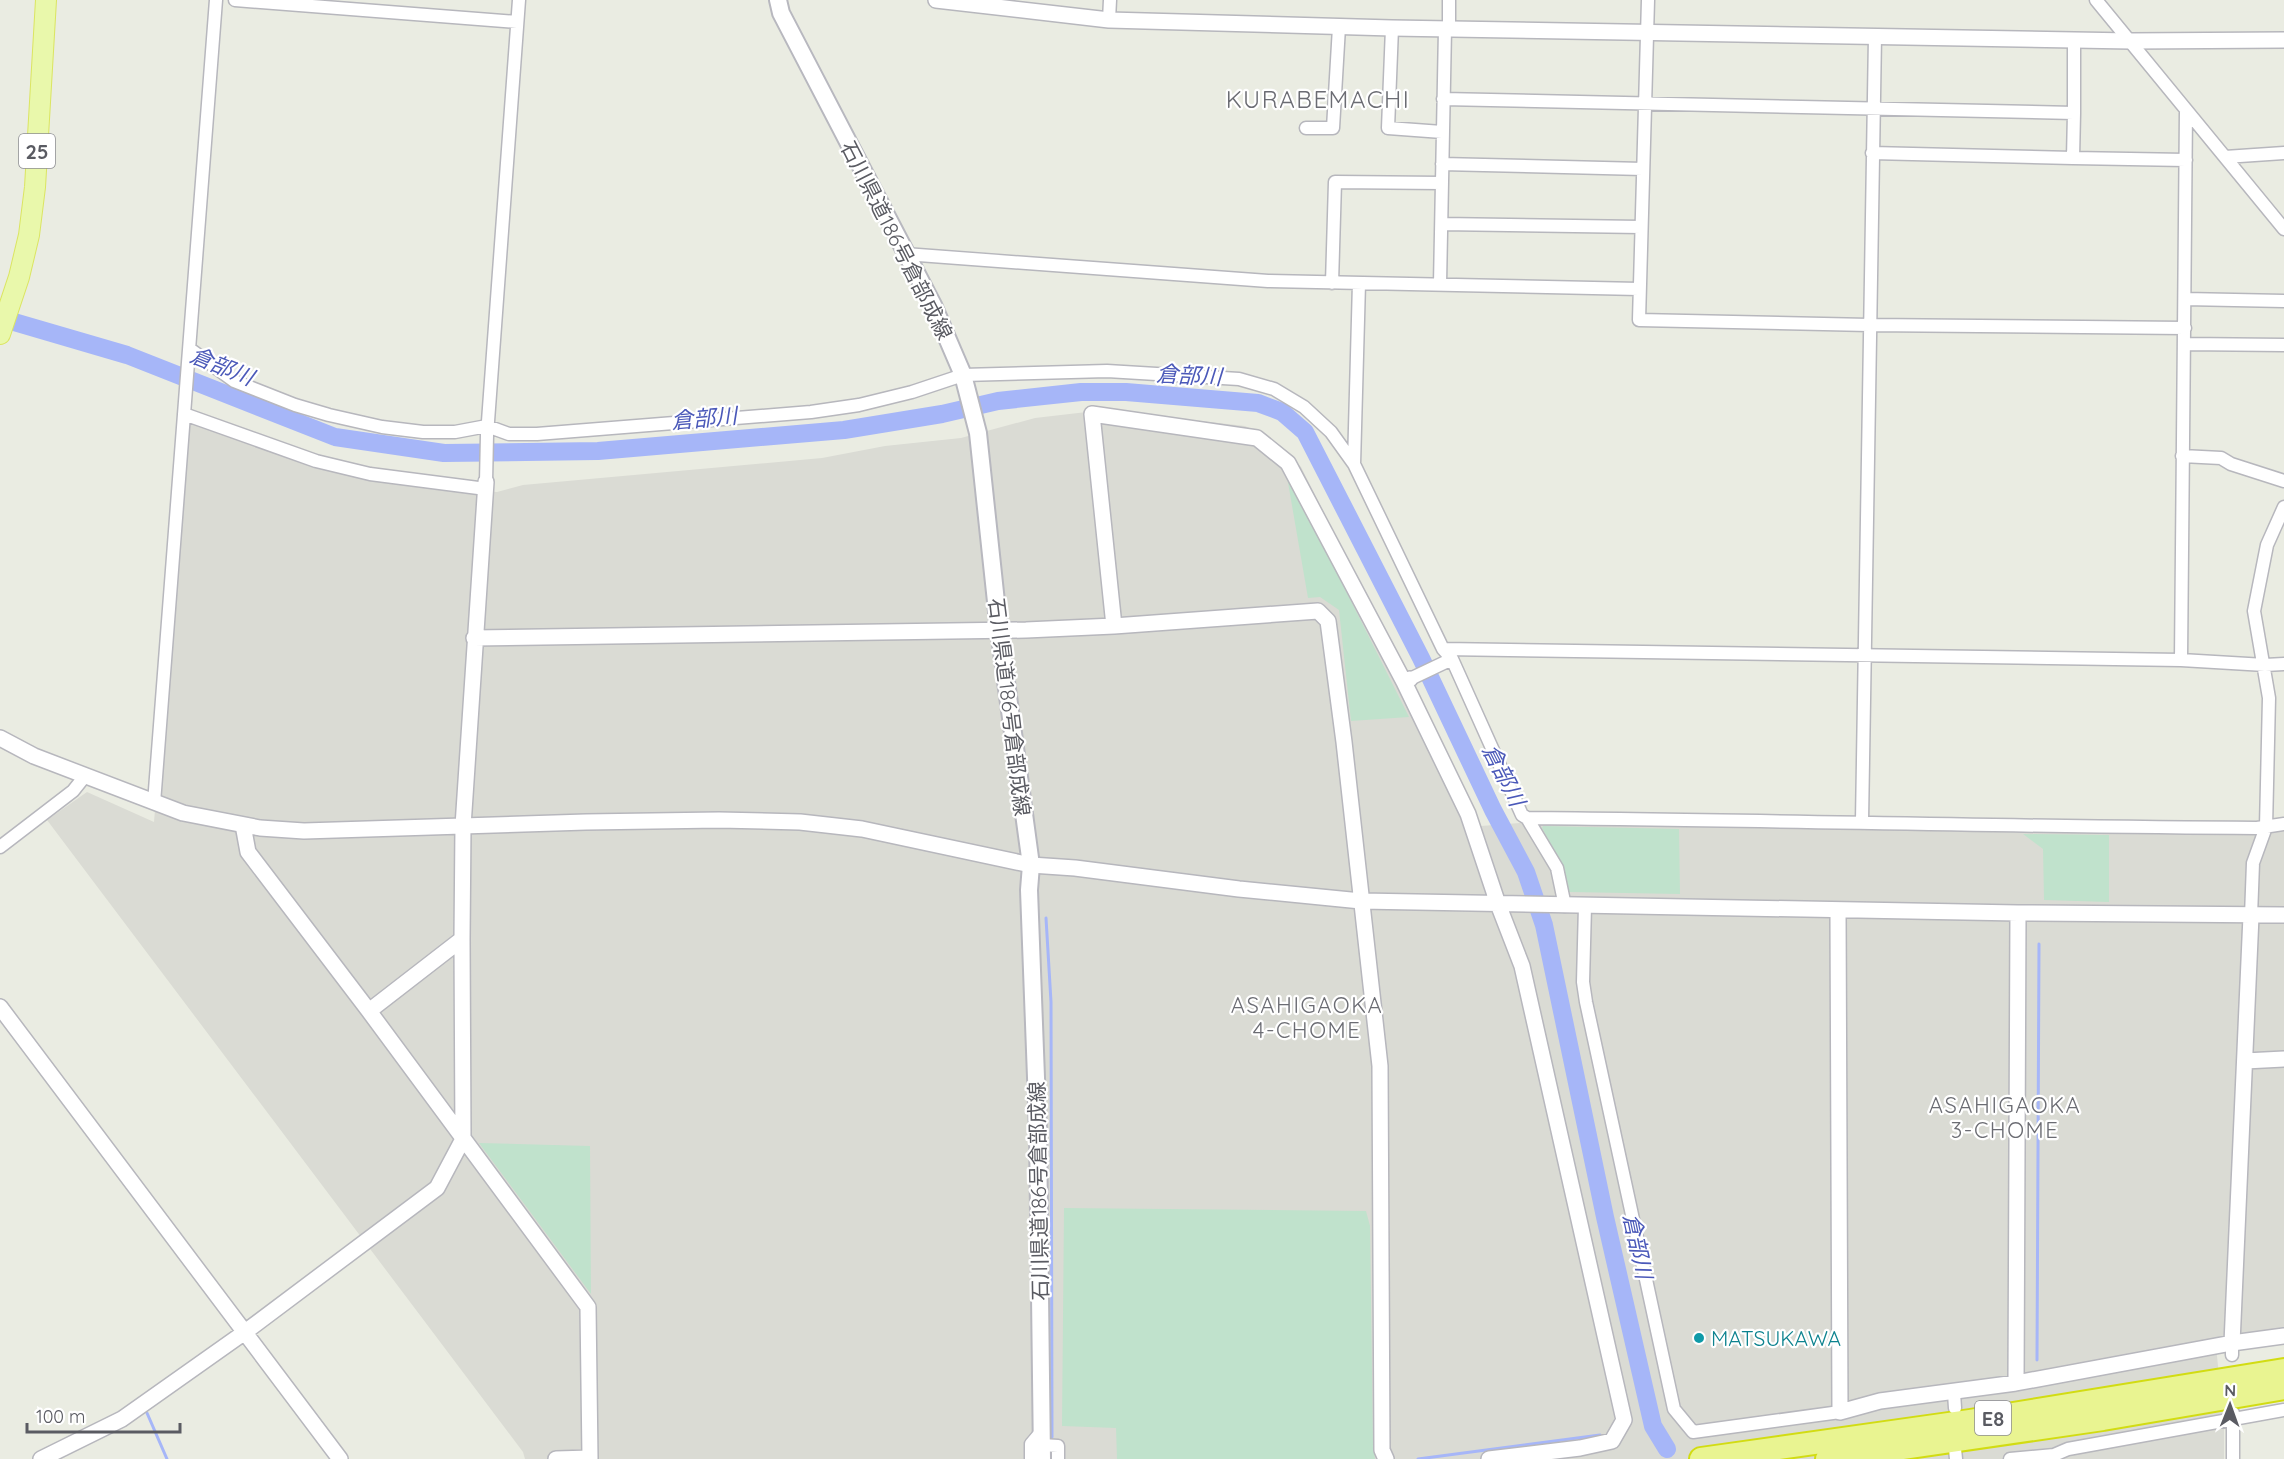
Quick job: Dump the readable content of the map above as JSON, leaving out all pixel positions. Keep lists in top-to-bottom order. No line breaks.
{"streets":{"highway":["E8"],"main road":["25","石川県道186号倉部成線"]},"districts":["KURABEMACHI","ASAHIGAOKA 4-CHOME","ASAHIGAOKA 3-CHOME"],"water":["倉部川"],"places":["MATSUKAWA"],"scale_bar":"100 m","north":"top"}
